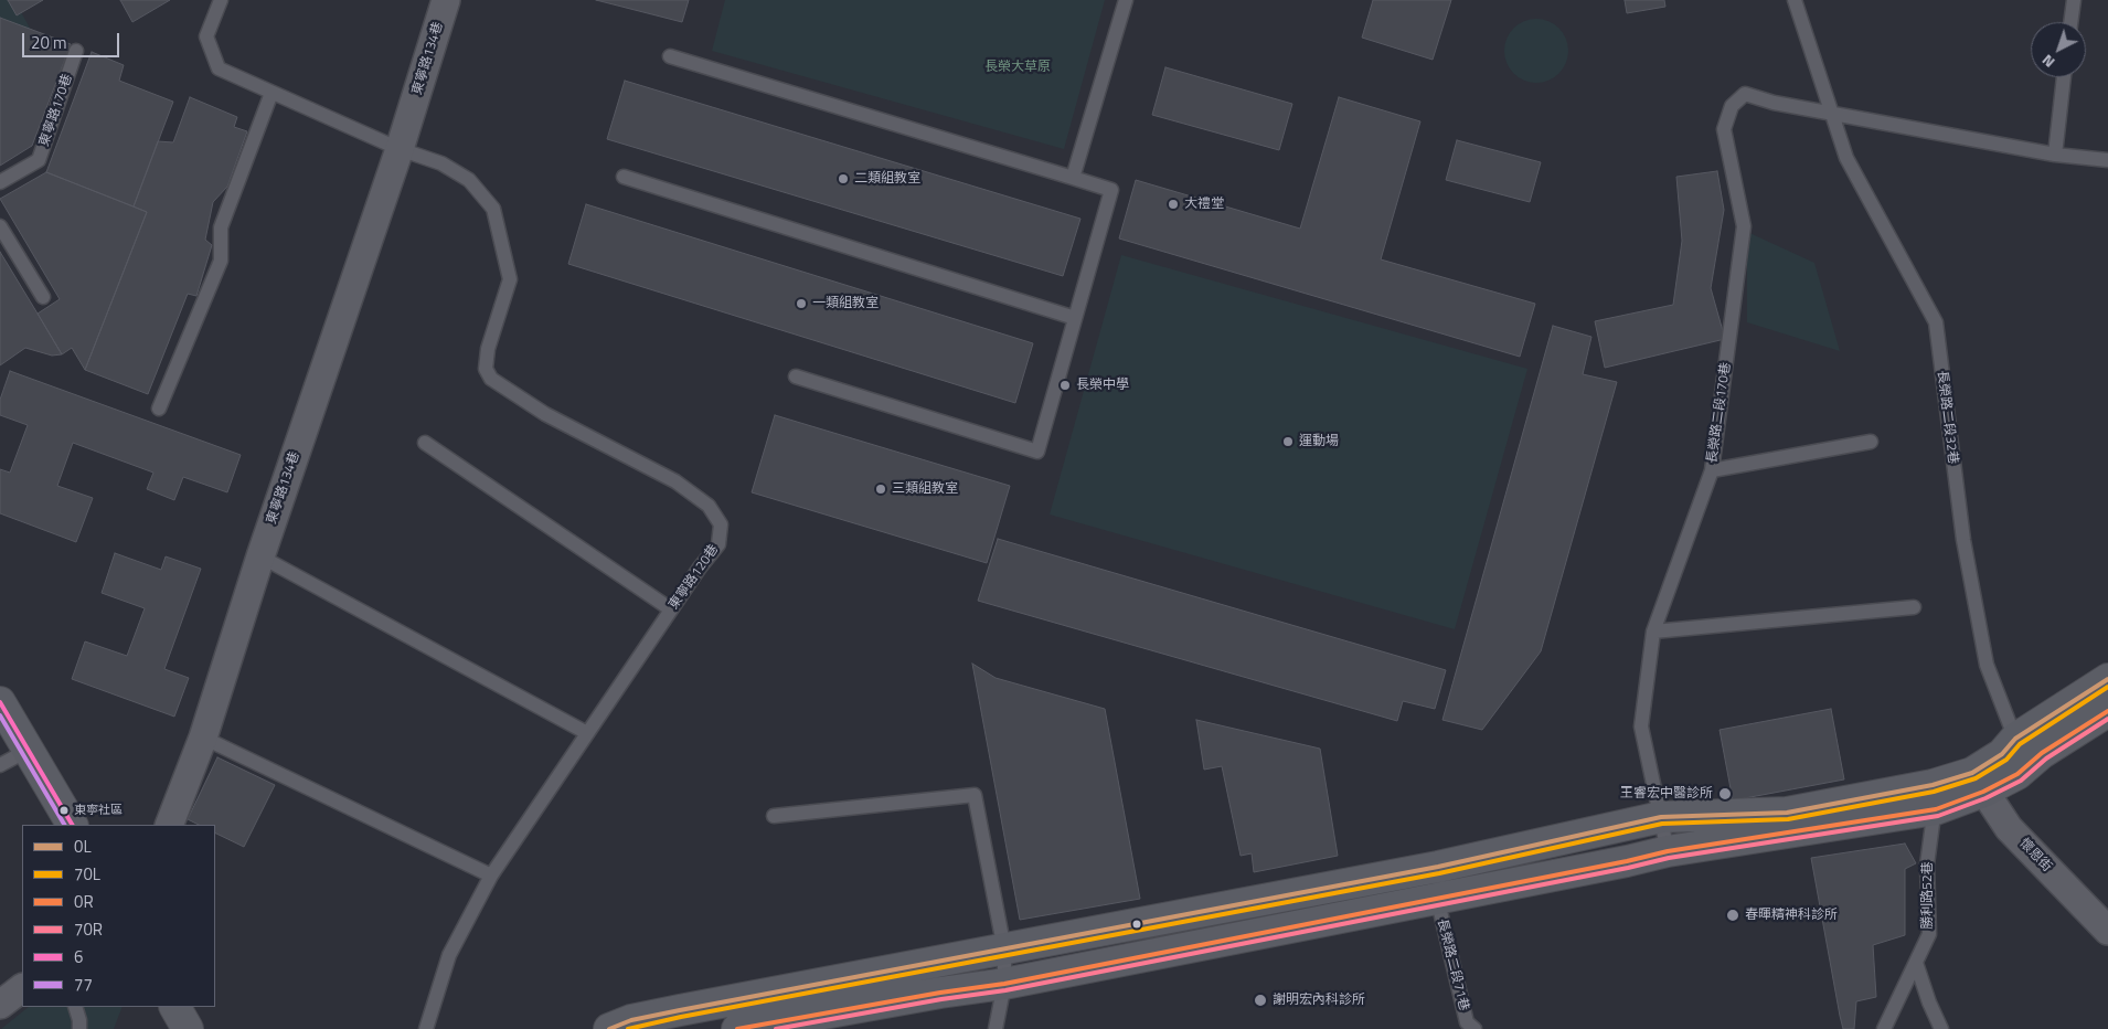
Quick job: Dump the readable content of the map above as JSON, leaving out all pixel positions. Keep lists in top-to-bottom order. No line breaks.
{"streets":{"street":["東寧路134巷","懷恩街"],"lane":["東寧路170巷","長榮路二段170巷","長榮路二段32巷","東寧路120巷","勝利路52巷","長榮路二段71巷"]},"crossings":[["東寧路134巷","東寧路120巷"],["長榮路二段170巷","長榮路二段32巷"]],"parks":["長榮大草原"],"places":["二類組教室","大禮堂","一類組教室","長榮中學","運動場","三類組教室","王睿宏中醫診所","東寧社區","春暉精神科診所","謝明宏內科診所"],"lines":["transit line 0L","transit line 70L","transit line 6","transit line 0R","transit line 77","transit line 70R"],"legend":["0L","70L","0R","70R","6","77"],"scale_bar":"20 m","north":"bottom left"}
